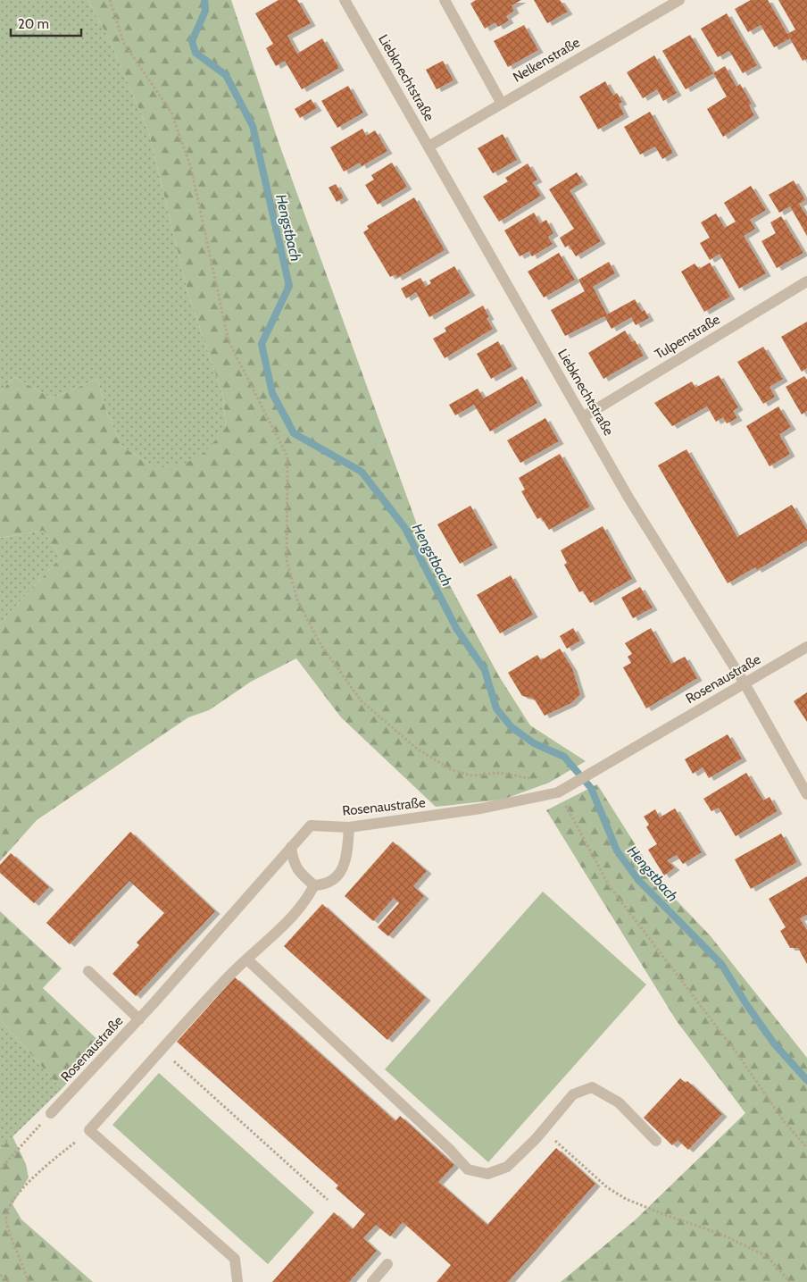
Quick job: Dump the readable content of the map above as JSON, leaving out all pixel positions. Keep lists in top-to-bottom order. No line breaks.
{"streets":{"street":["Nelkenstraße","Liebknechtstraße","Tulpenstraße","Rosenaustraße"]},"crossings":[["Nelkenstraße","Liebknechtstraße"],["Liebknechtstraße","Tulpenstraße"],["Liebknechtstraße","Rosenaustraße"]],"water":["Hengstbach"],"scale_bar":"20 m"}
